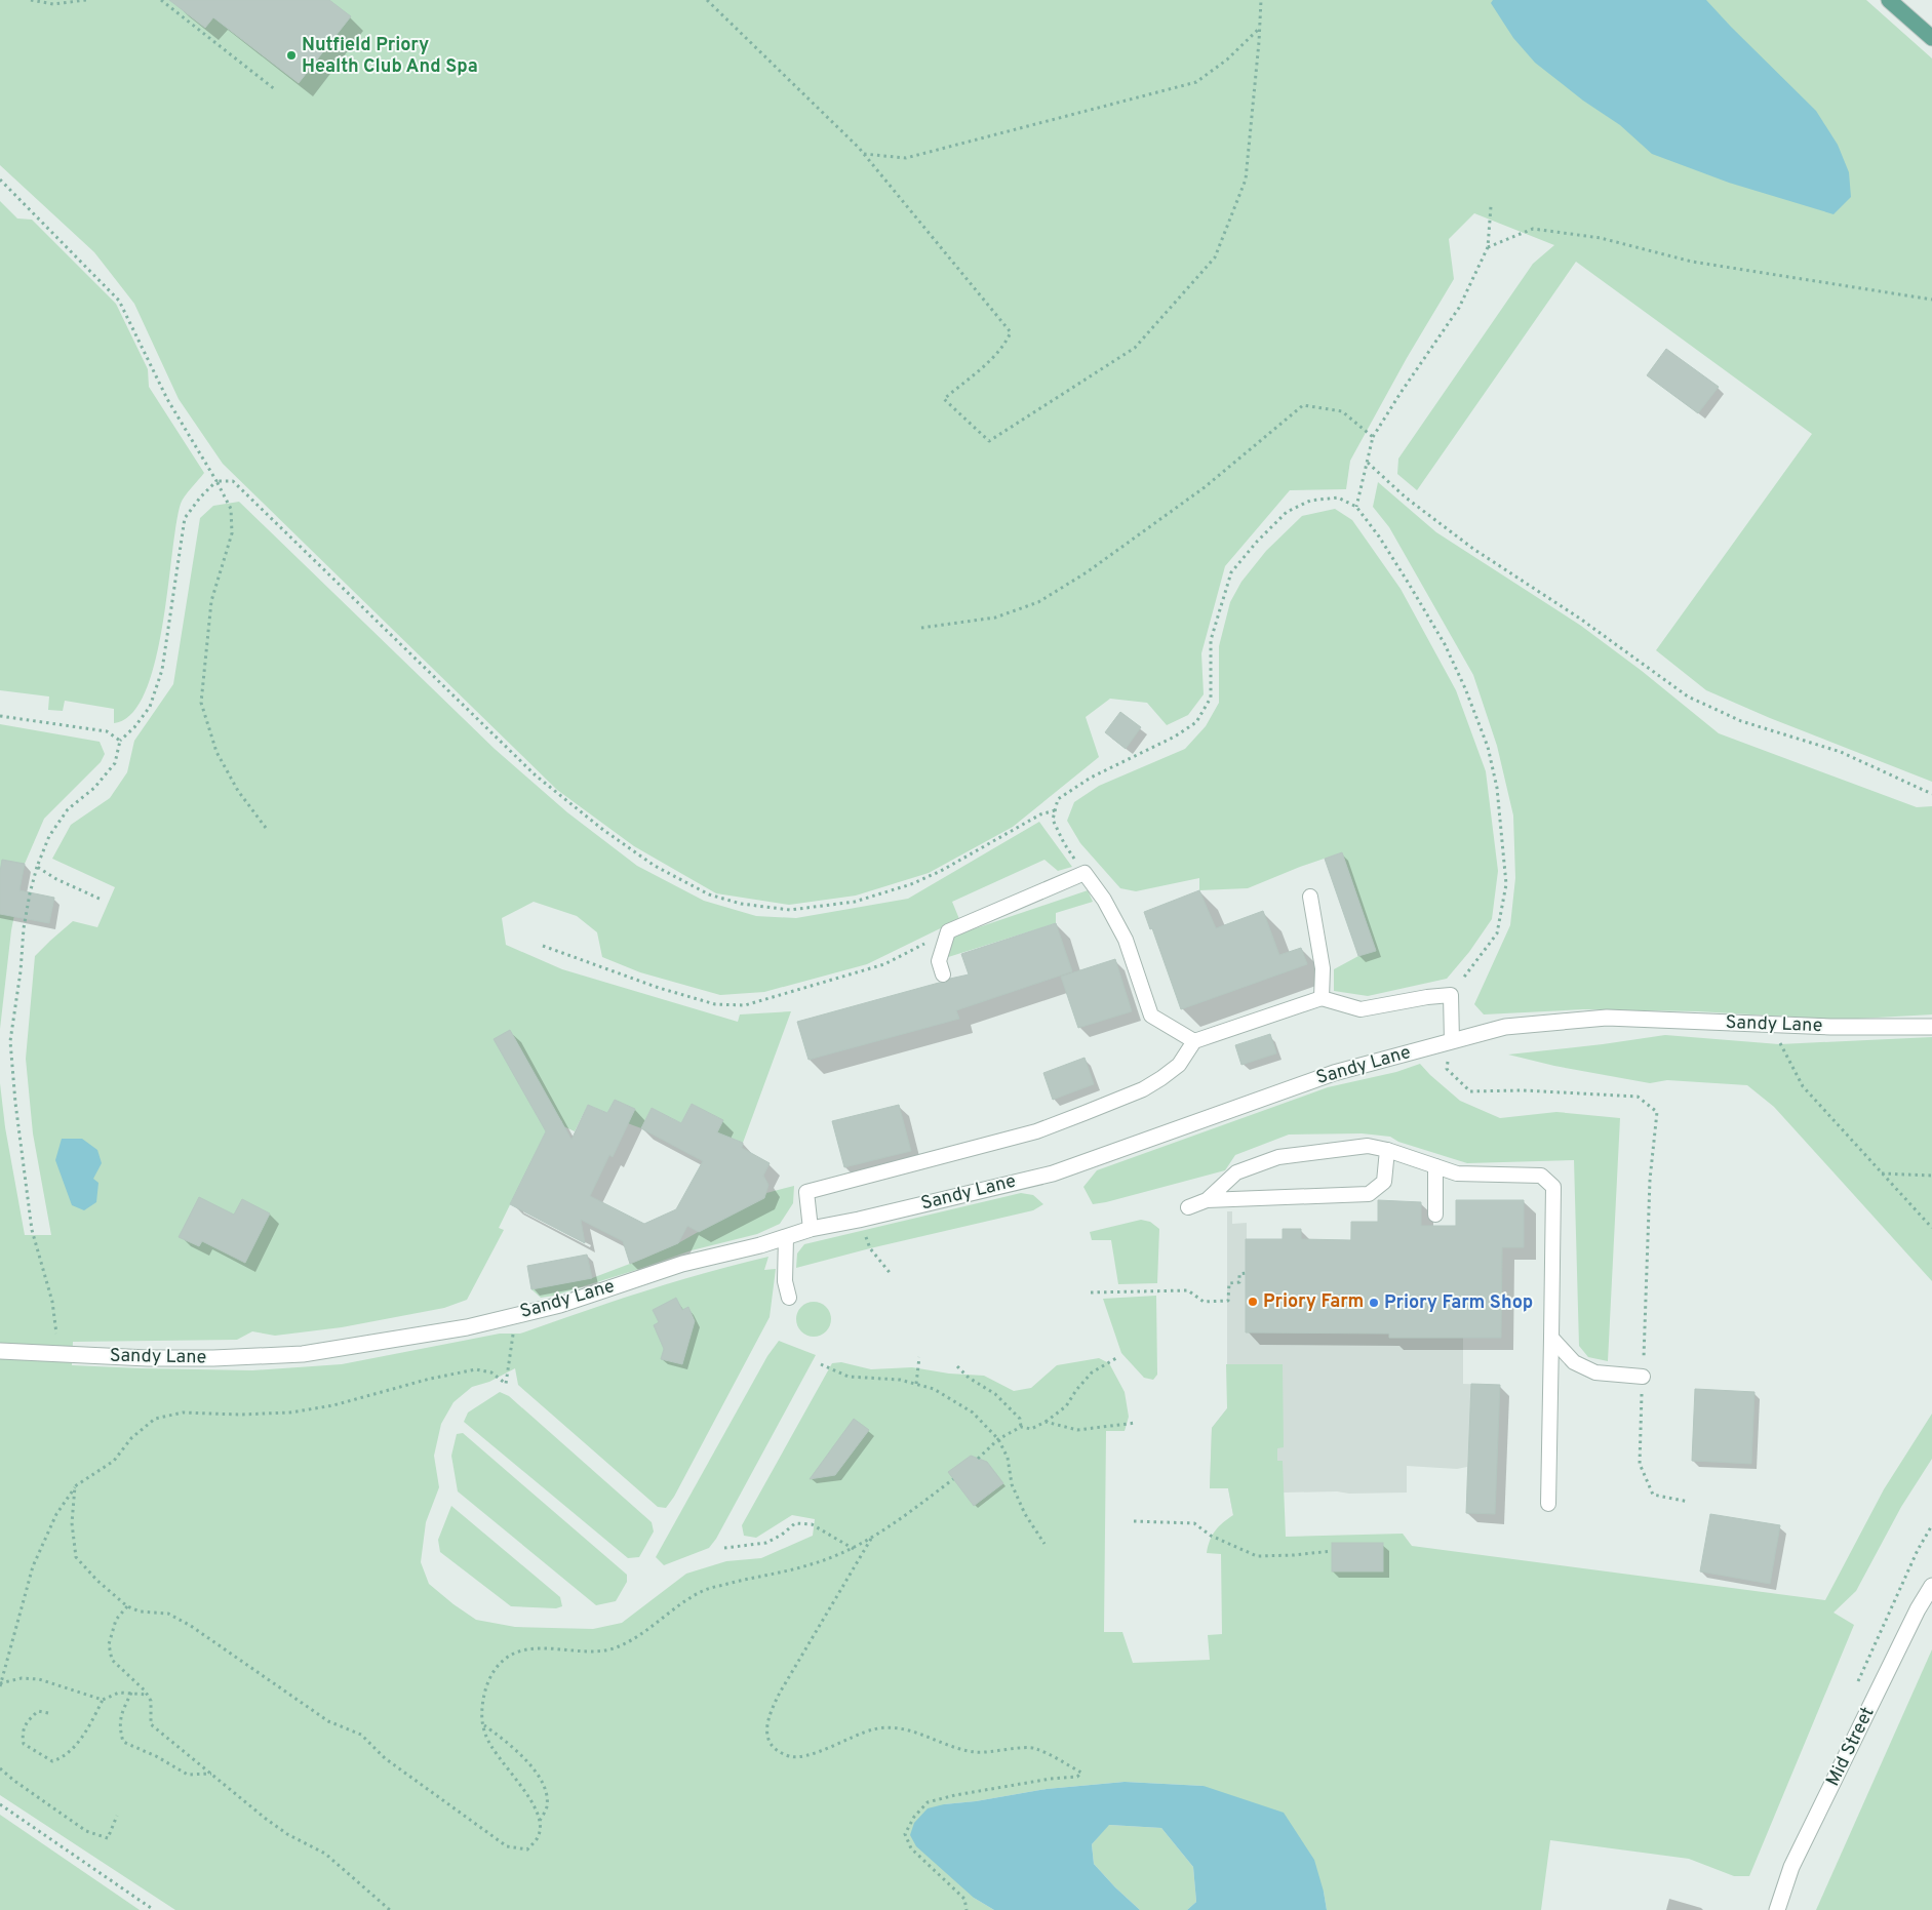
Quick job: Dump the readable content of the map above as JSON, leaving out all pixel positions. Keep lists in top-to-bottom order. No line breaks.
{"streets":{"street":["Sandy Lane","Mid Street"]},"places":["Nutfield Priory Health Club And Spa","Priory Farm","Priory Farm Shop"]}
